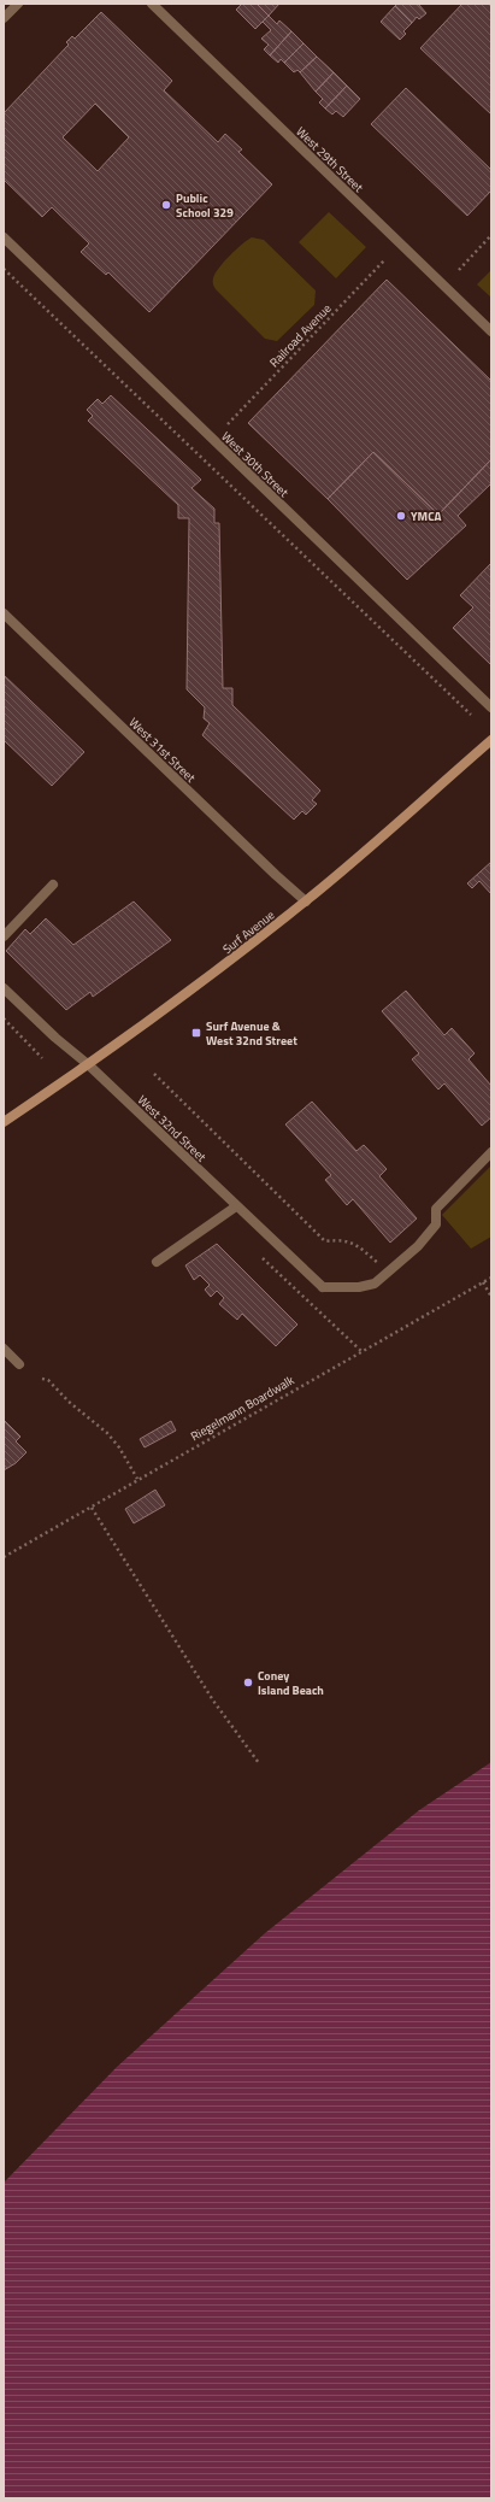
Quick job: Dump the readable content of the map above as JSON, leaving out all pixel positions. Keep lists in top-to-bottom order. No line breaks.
{"streets":{"main road":["Surf Avenue"],"street":["West 29th Street","West 30th Street","West 31st Street","West 32nd Street"],"path":["Railroad Avenue","Riegelmann Boardwalk"]},"crossings":[["West 31st Street","Surf Avenue"],["Surf Avenue","West 32nd Street"]],"places":{"other":["Public School 329","YMCA","Coney Island Beach"],"transit":["Surf Avenue & West 32nd Street"]}}
